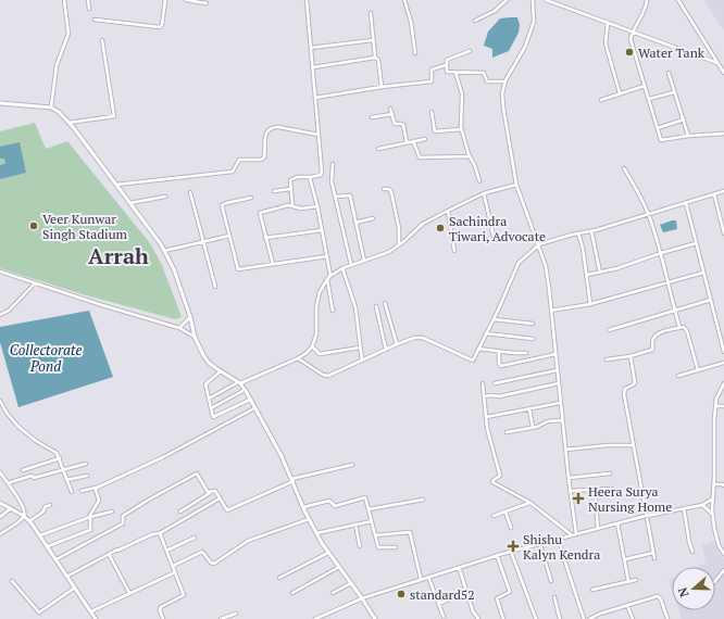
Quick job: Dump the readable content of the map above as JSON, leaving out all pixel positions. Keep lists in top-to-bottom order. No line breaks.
{"districts":["Arrah"],"water":["Collectorate Pond"],"places":{"other":["Water Tank","Veer Kunwar Singh Stadium","Sachindra Tiwari, Advocate","standard52"],"health":["Heera Surya Nursing Home","Shishu Kalyn Kendra"]},"north":"left"}
